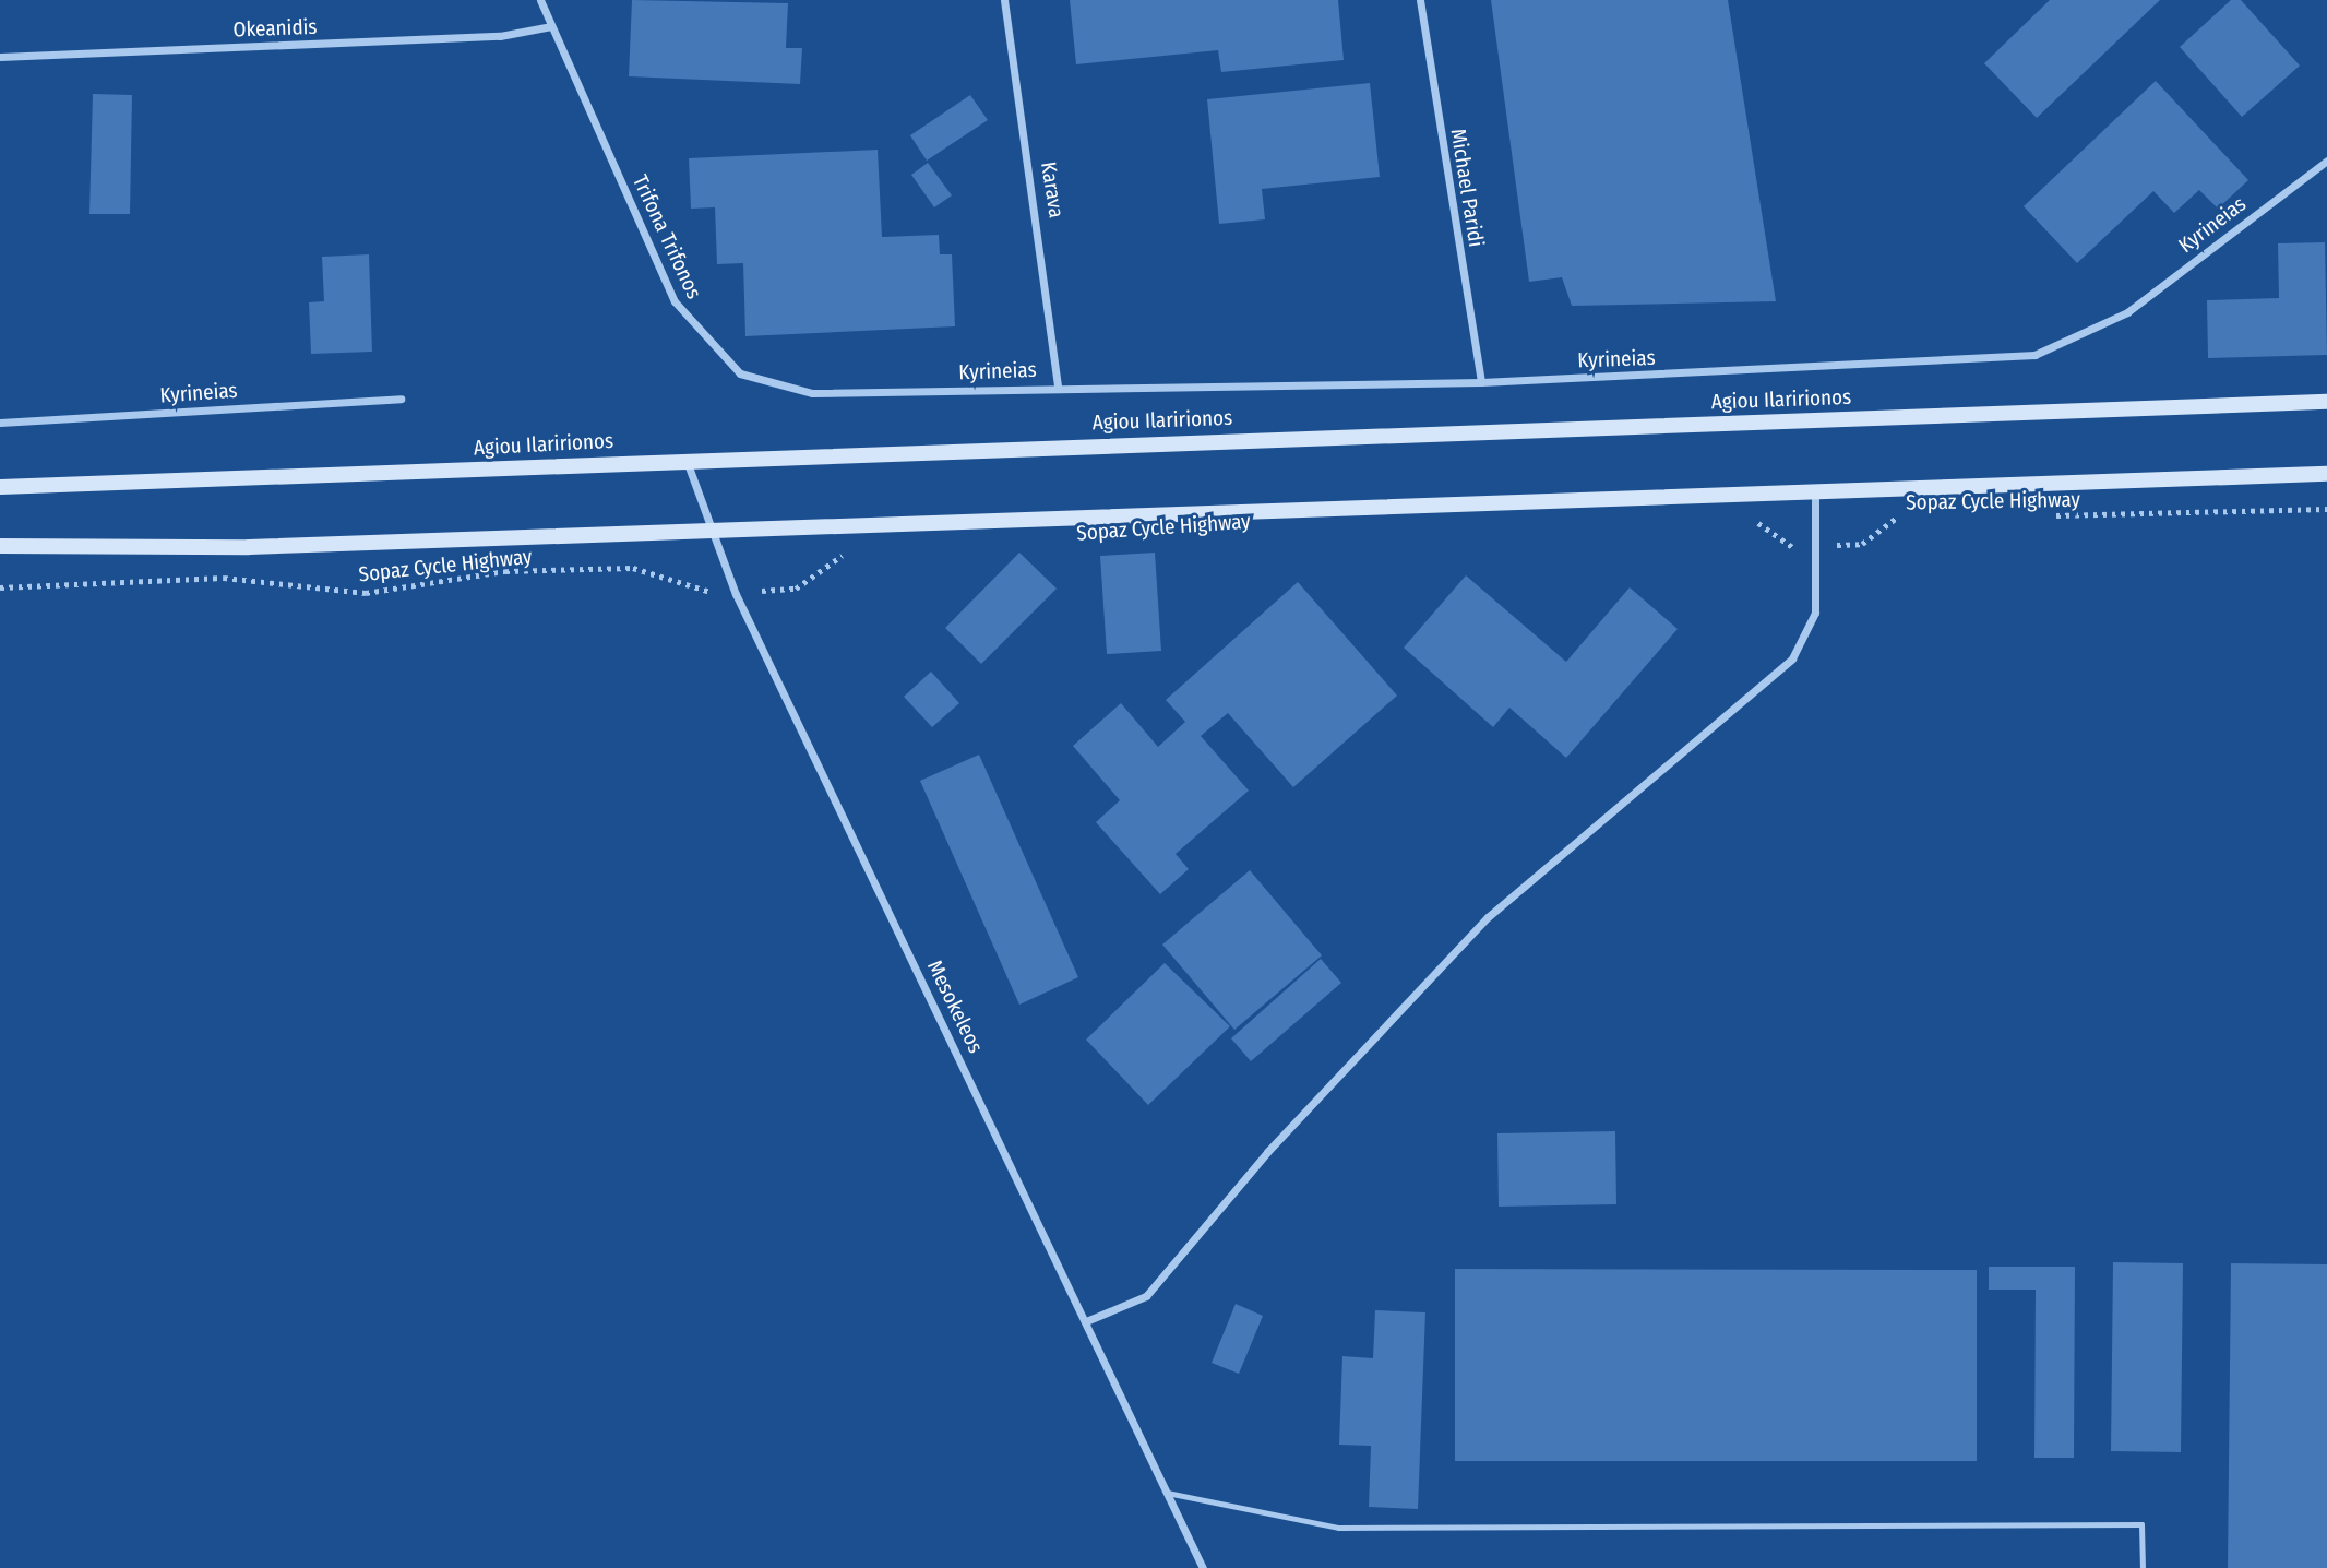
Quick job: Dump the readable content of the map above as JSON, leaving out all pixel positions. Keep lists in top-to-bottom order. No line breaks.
{"streets":{"main road":["Agiou Ilaririonos"],"street":["Okeanidis","Michael Paridi","Karava","Kyrineias","Trifona Trifonos","Mesokeleos"],"path":["Sopaz Cycle Highway"]},"crossings":[["Okeanidis","Trifona Trifonos"],["Michael Paridi","Kyrineias"],["Karava","Kyrineias"],["Kyrineias","Trifona Trifonos"],["Agiou Ilaririonos","Mesokeleos"],["Sopaz Cycle Highway","Mesokeleos"]]}
